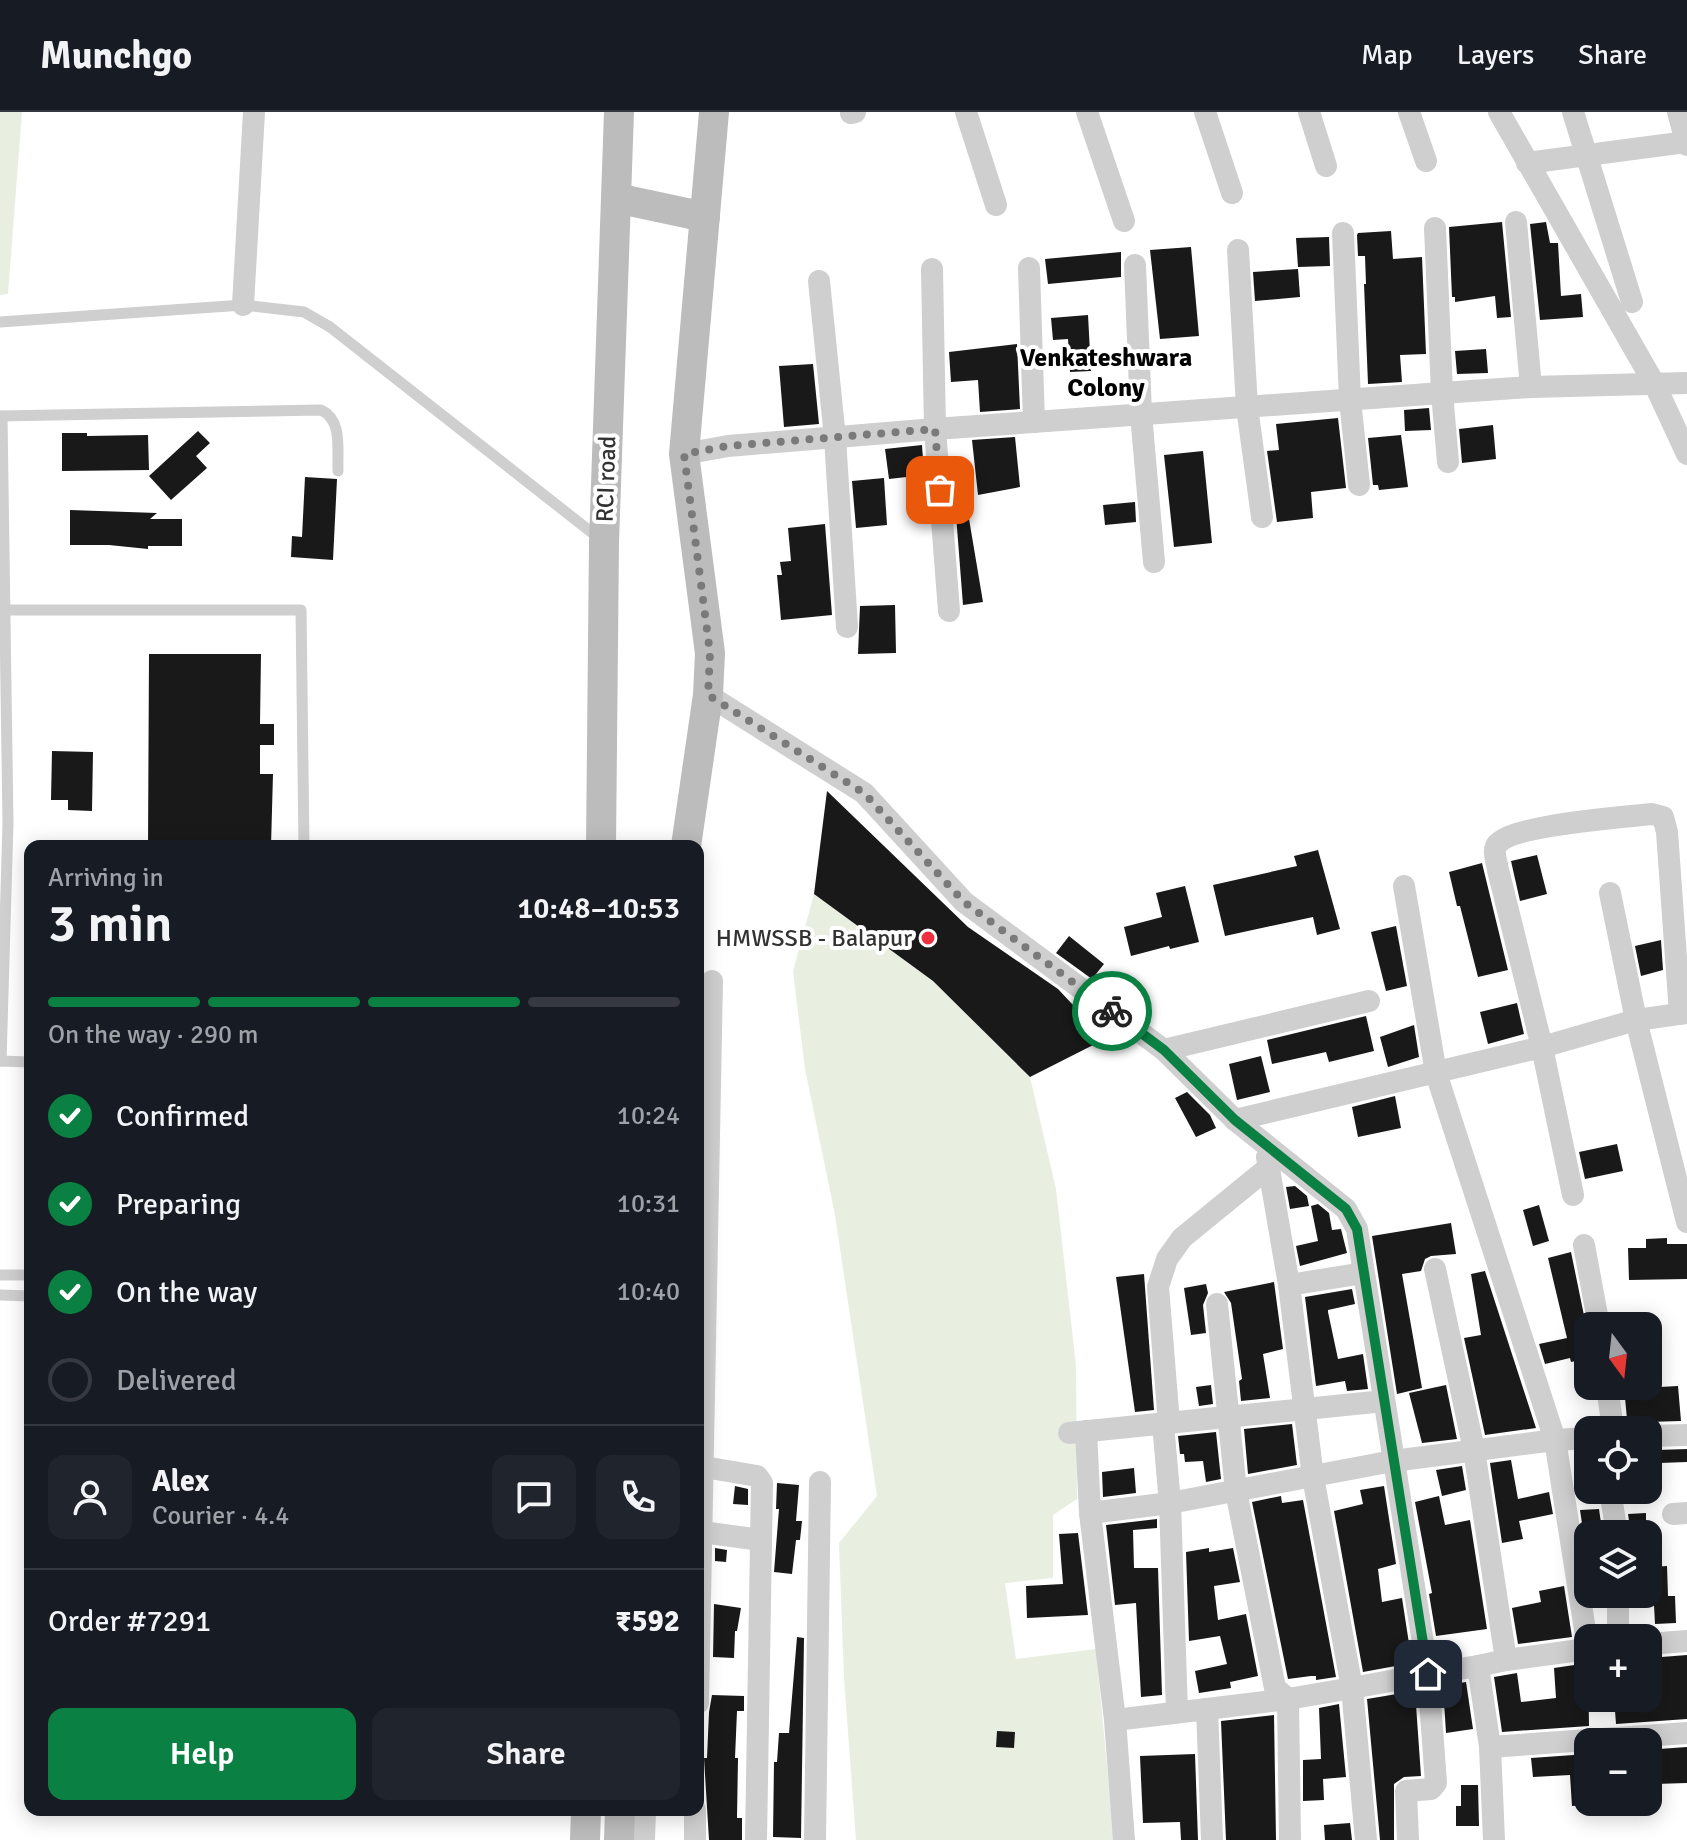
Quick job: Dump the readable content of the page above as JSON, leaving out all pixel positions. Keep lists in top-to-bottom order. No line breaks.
{"streets":{"main road":["RCI road"]},"districts":["Venkateshwara Colony"],"places":["HMWSSB - Balapur"],"north":"bottom","page":{"header":"Munchgo","nav":["Map","Layers","Share"],"heading":["3 min","Arriving in","10:48–10:53"],"panel":["Alex","Courier · 4.4","Order #7291","₹592"],"bar":"On the way · 290 m","list":[["Confirmed","10:24"],["Preparing","10:31"],["On the way","10:40"],"Delivered"],"map_buttons":["+","−"],"buttons":["Help","Share"]}}
